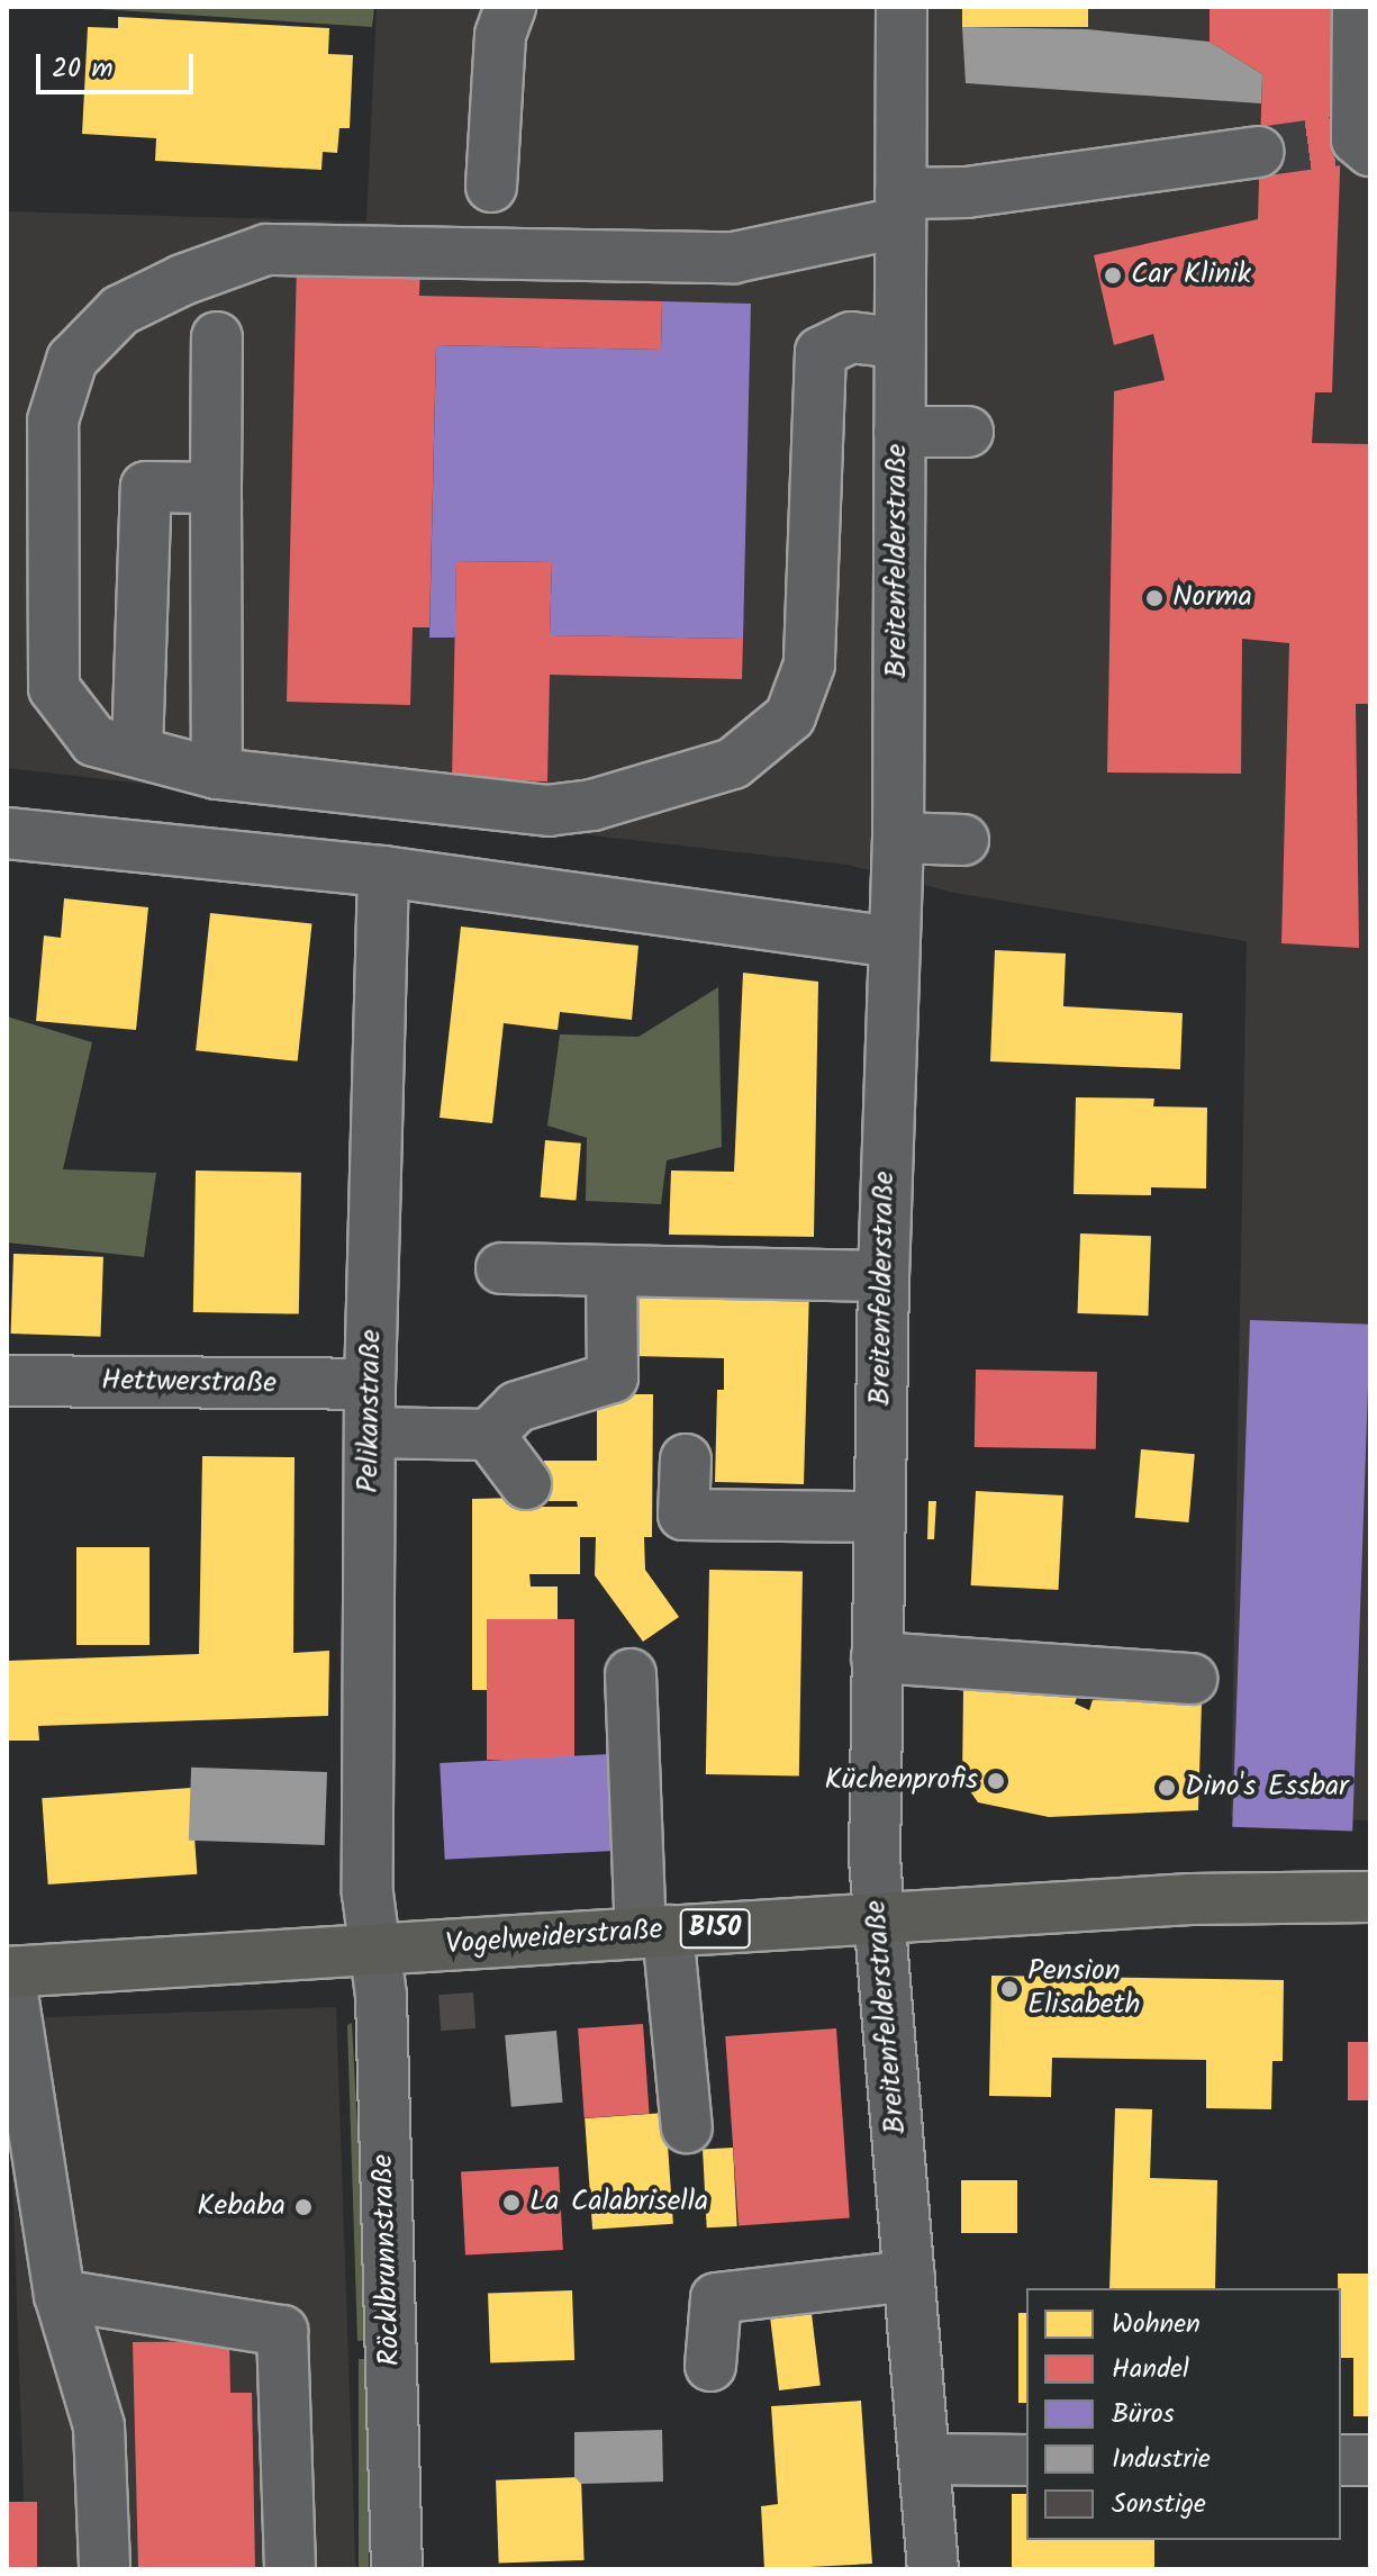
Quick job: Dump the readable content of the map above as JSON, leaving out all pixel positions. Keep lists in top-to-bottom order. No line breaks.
{"streets":{"main road":["B150","Vogelweiderstraße"],"street":["Breitenfelderstraße","Hettwerstraße","Pelikanstraße","Röcklbrunnstraße"]},"crossings":[["Breitenfelderstraße","Vogelweiderstraße"],["Hettwerstraße","Pelikanstraße"],["Pelikanstraße","Vogelweiderstraße"],["Pelikanstraße","Röcklbrunnstraße"],["Vogelweiderstraße","Röcklbrunnstraße"]],"places":["Car Klinik","Norma","Küchenprofis","Dino's Essbar","Pension Elisabeth","La Calabrisella","Kebaba"],"legend":["Wohnen","Handel","Büros","Industrie","Sonstige"],"scale_bar":"20 m"}
